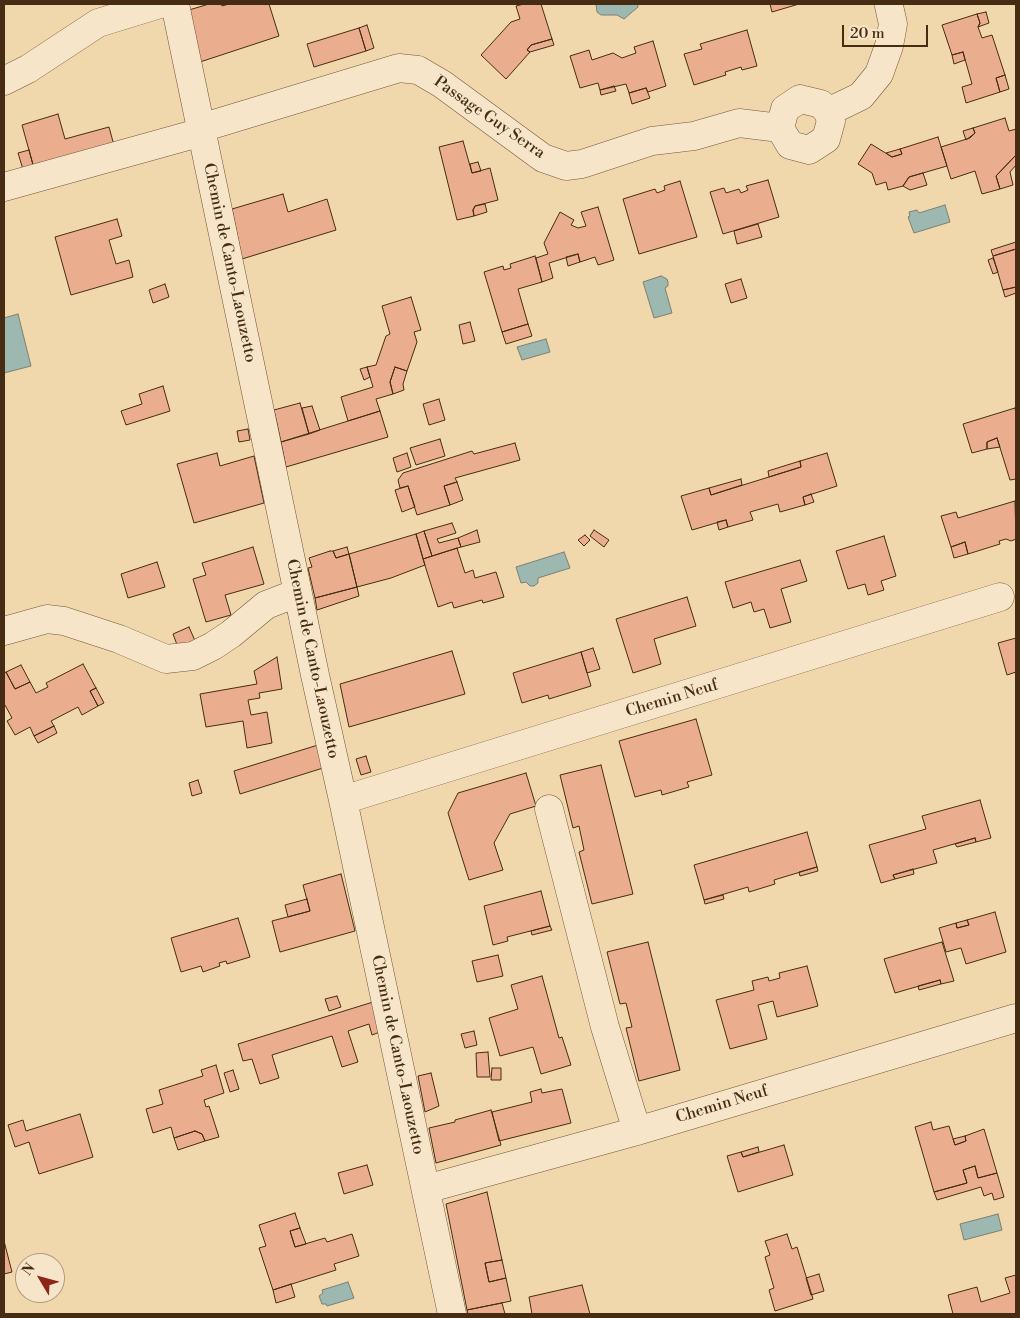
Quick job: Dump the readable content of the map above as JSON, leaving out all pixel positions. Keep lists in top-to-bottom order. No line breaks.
{"streets":{"street":["Passage Guy Serra","Chemin de Canto-Laouzetto","Chemin Neuf"]},"crossings":[["Passage Guy Serra","Chemin de Canto-Laouzetto"],["Chemin de Canto-Laouzetto","Chemin Neuf"]],"scale_bar":"20 m","north":"top left"}
